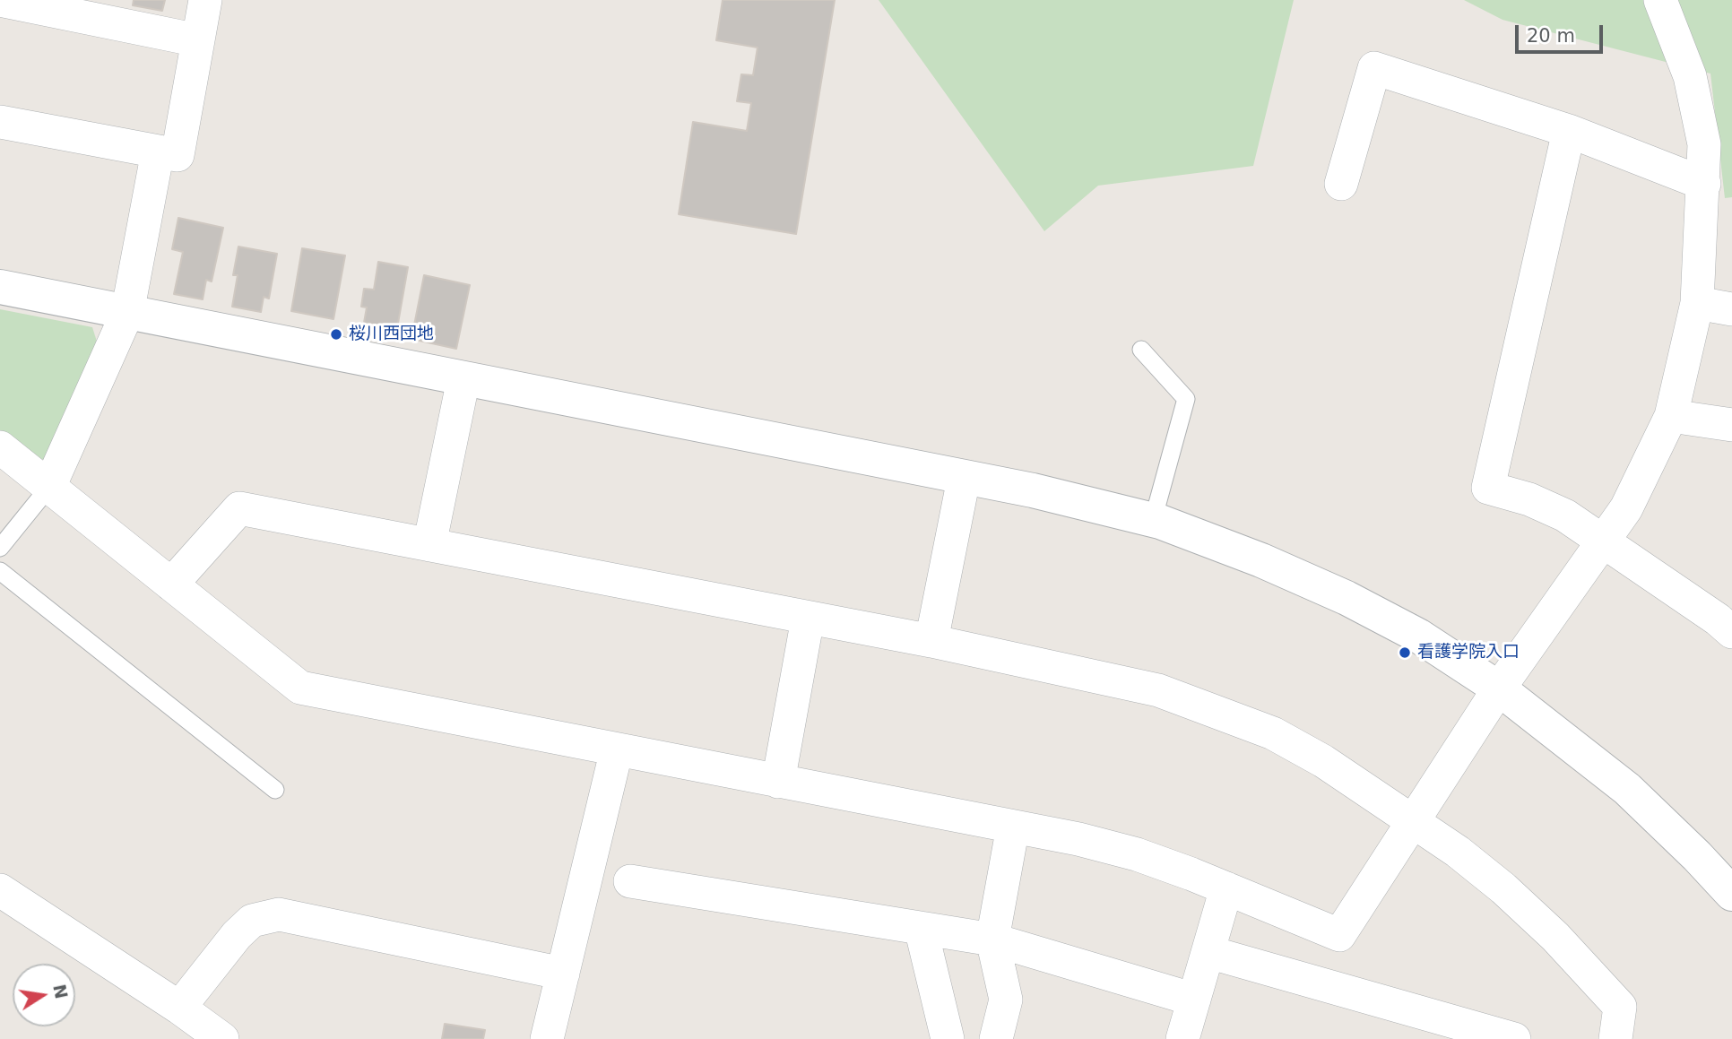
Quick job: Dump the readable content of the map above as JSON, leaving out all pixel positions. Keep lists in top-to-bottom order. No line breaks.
{"places":["桜川西団地","看護学院入口"],"scale_bar":"20 m","north":"right"}
